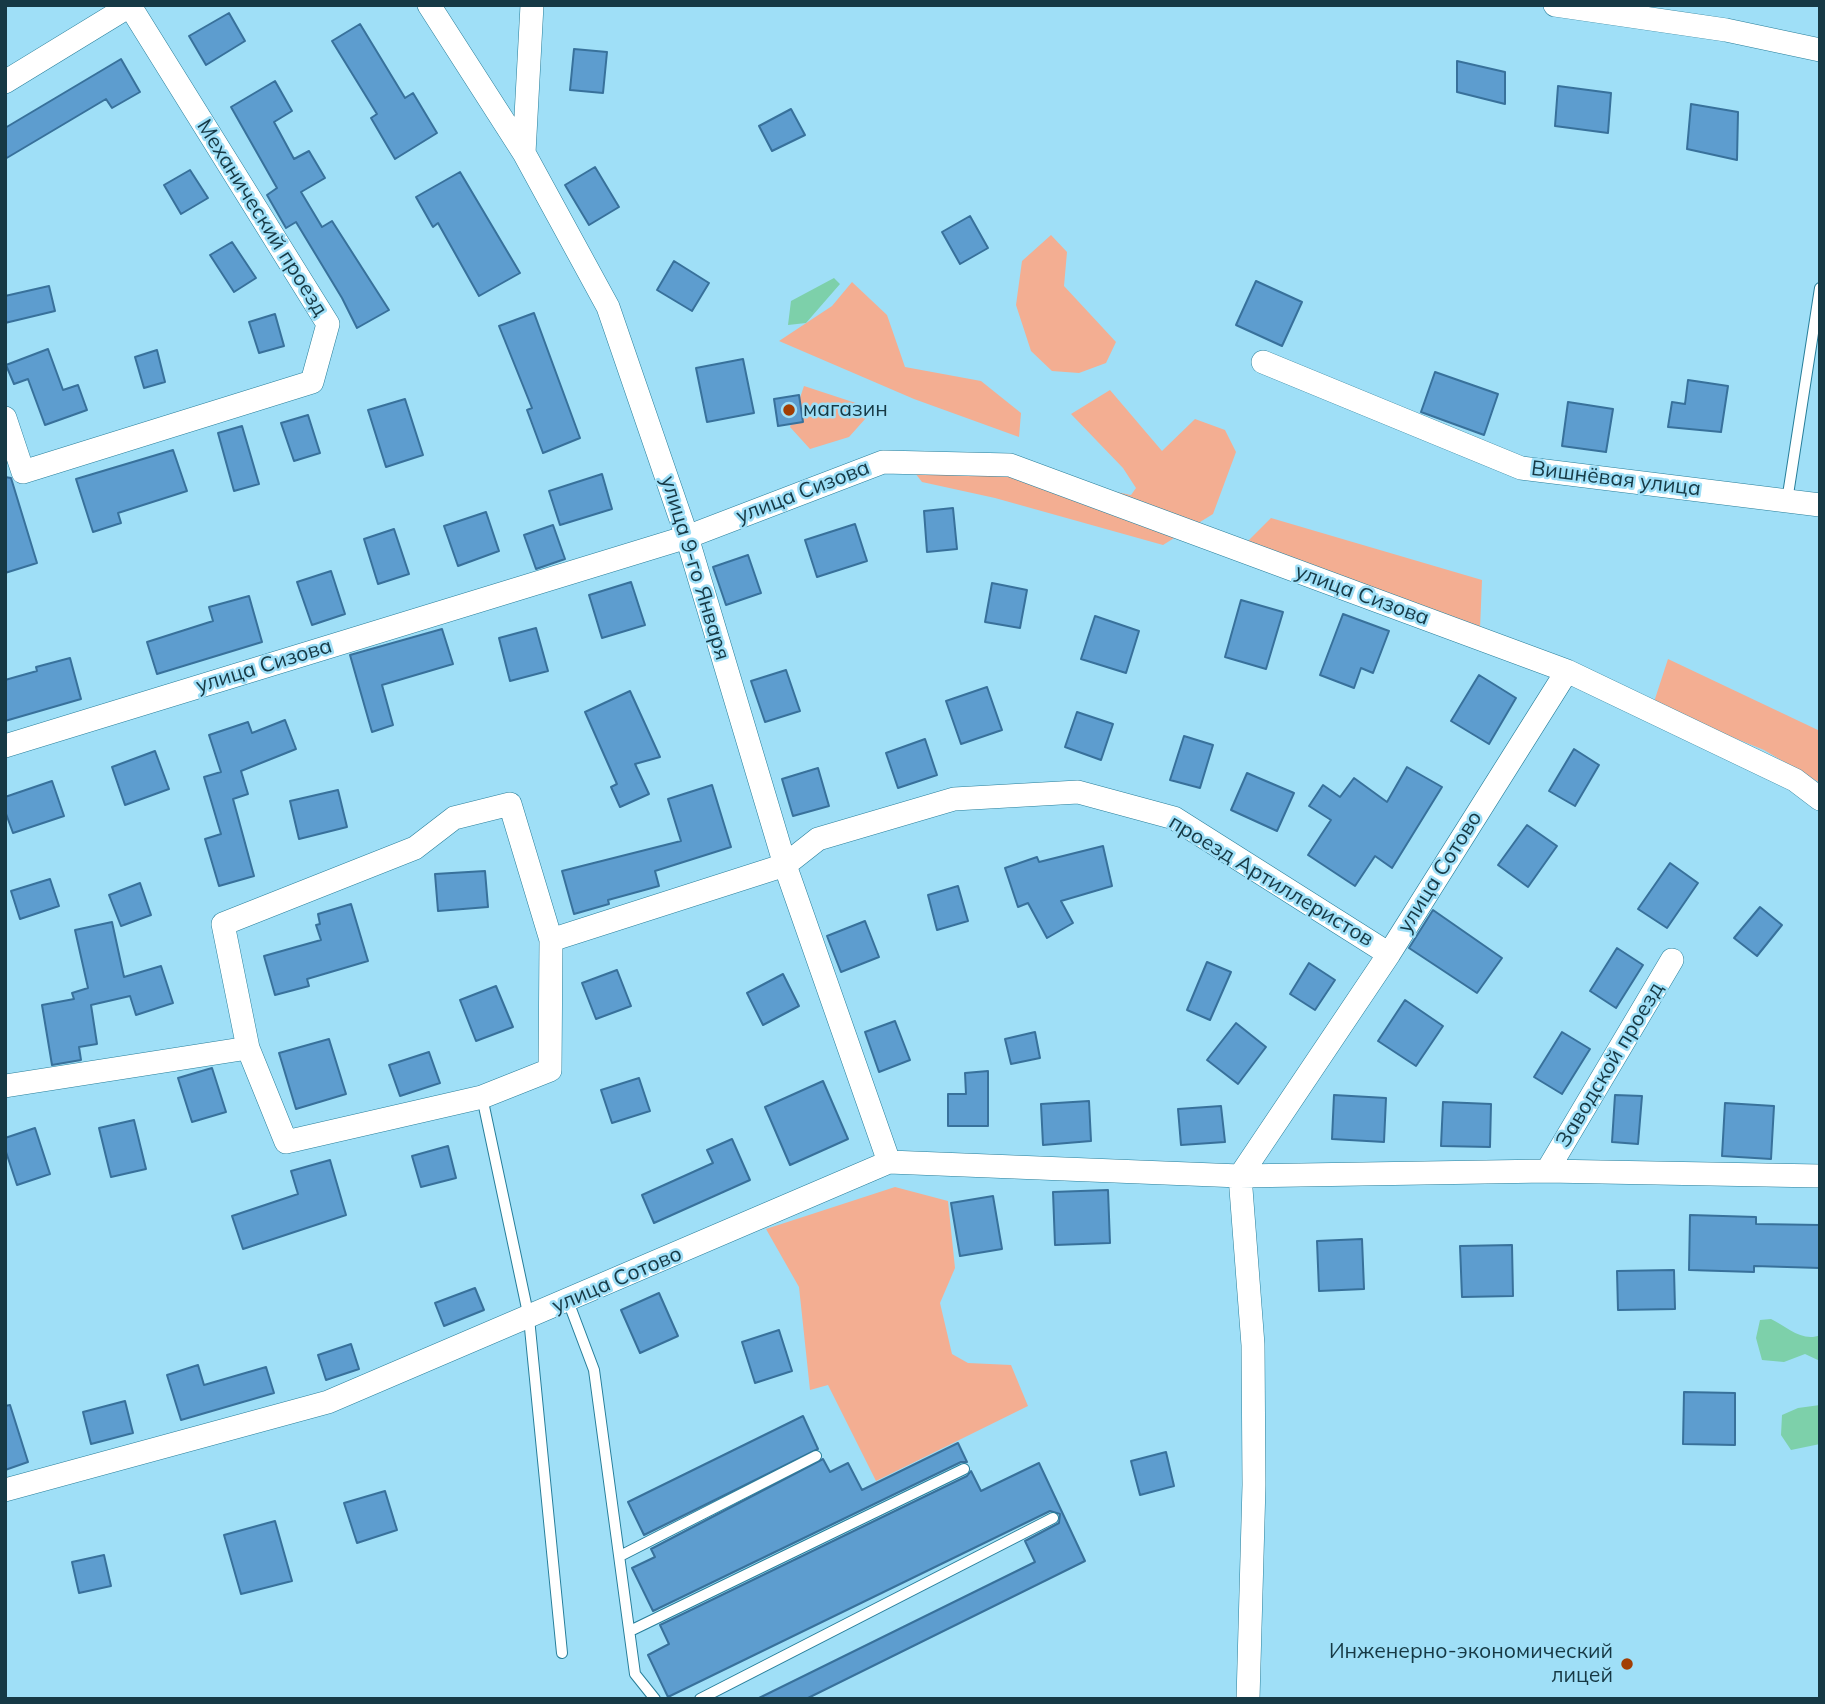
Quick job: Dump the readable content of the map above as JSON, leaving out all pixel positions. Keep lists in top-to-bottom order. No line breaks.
{"streets":{"street":["Механический проезд","Вишнёвая улица","улица Сизова","улица 9-го Января","улица Сотово","проезд Артиллеристов","Заводской проезд"]},"crossings":[["улица Сизова","улица 9-го Января"],["улица Сизова","улица Сотово"],["улица 9-го Января","улица Сотово"],["улица 9-го Января","проезд Артиллеристов"],["улица Сотово","проезд Артиллеристов"],["улица Сотово","Заводской проезд"]],"places":["магазин","Инженерно-экономический лицей"]}
